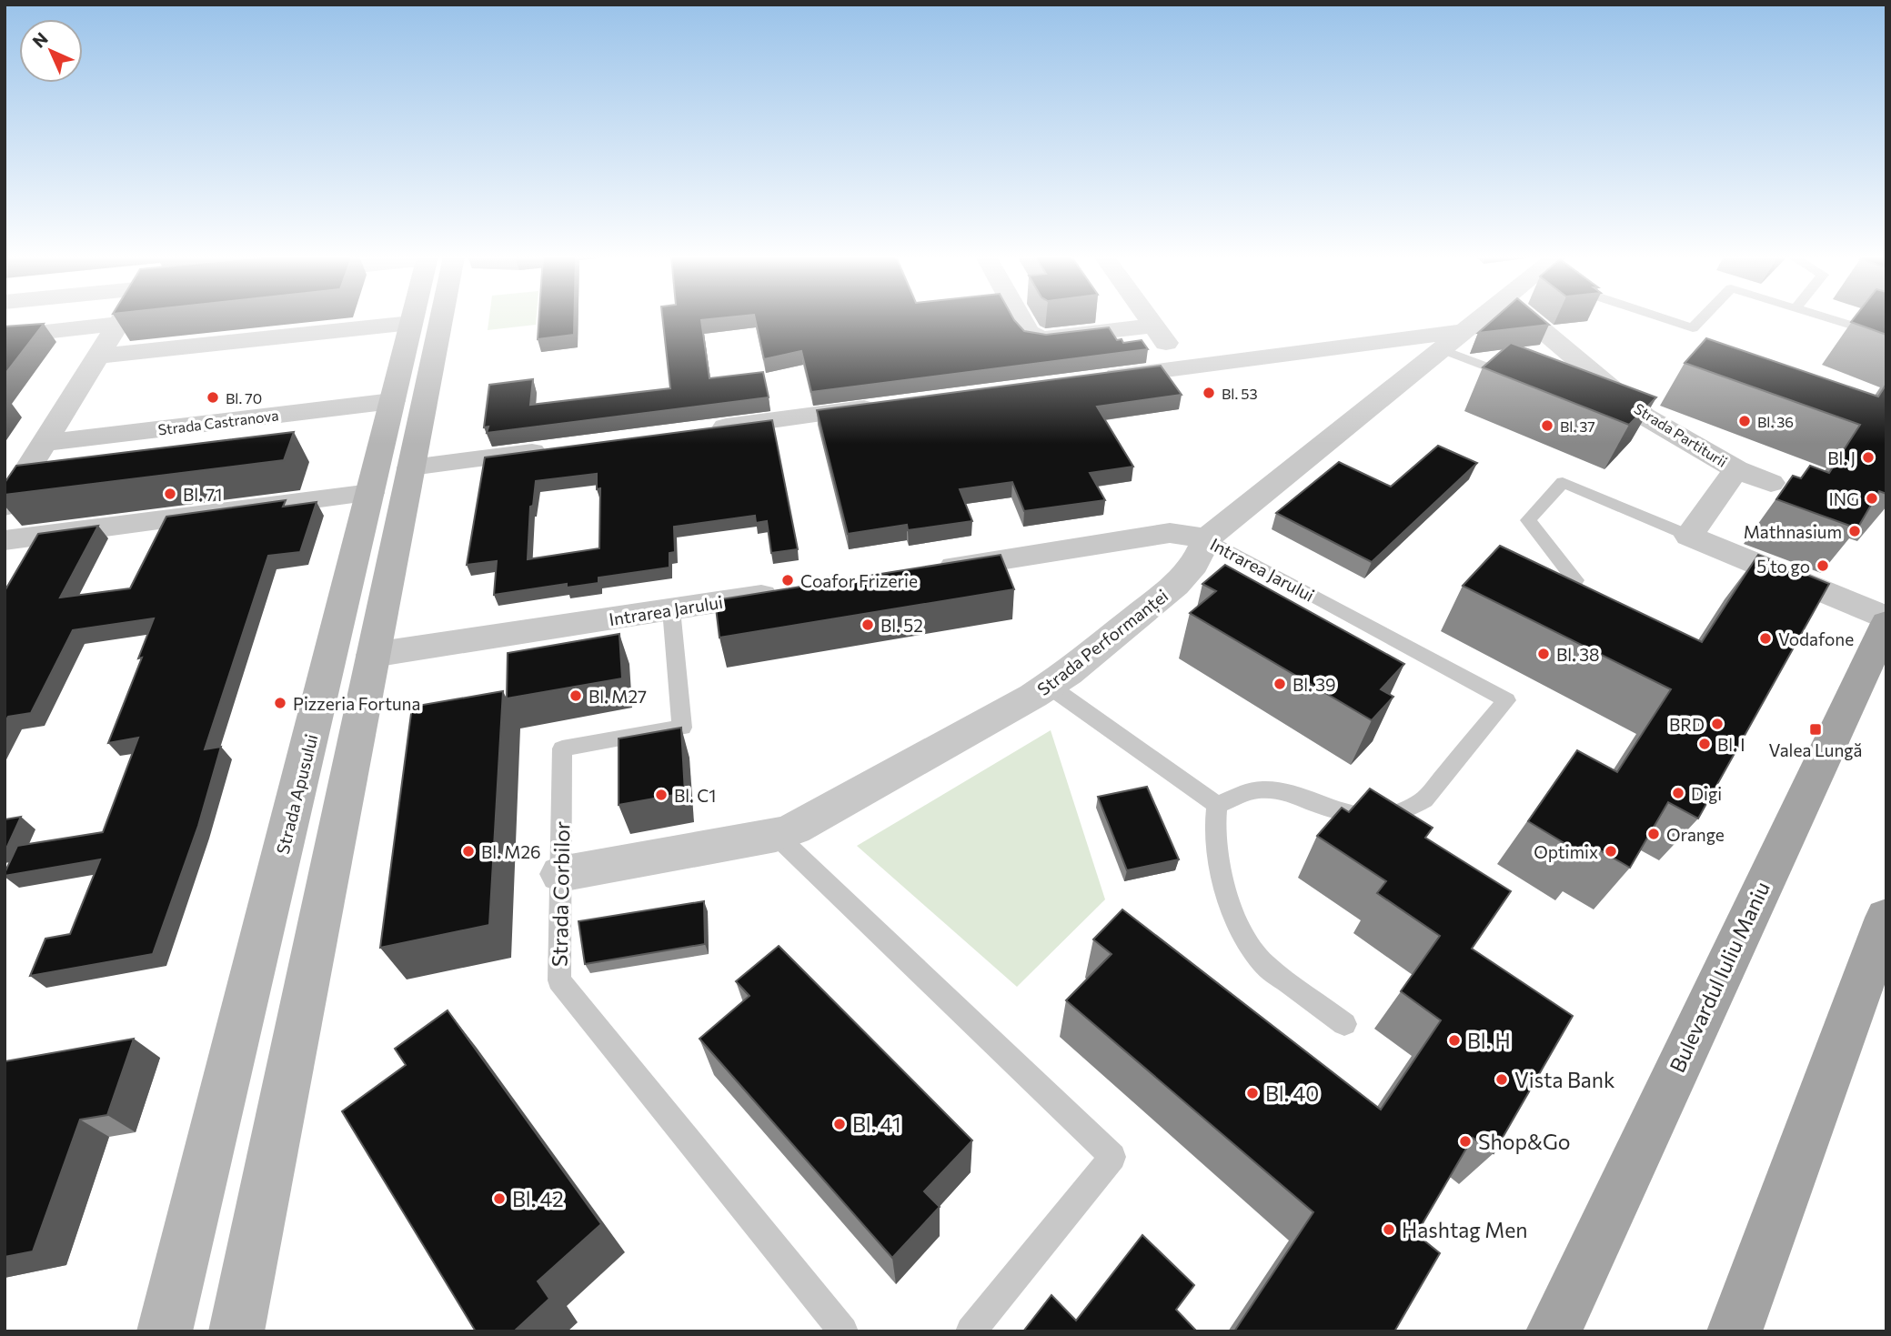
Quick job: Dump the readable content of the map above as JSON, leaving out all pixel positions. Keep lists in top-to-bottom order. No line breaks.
{"streets":{"main road":["Strada Apusului","Bulevardul Iuliu Maniu"],"street":["Strada Castranova","Strada Partiturii","Intrarea Jarului","Strada Performanței"],"lane":["Strada Corbilor"]},"crossings":[["Strada Castranova","Strada Apusului"],["Intrarea Jarului","Strada Performanței"],["Intrarea Jarului","Strada Apusului"],["Intrarea Jarului","Strada Corbilor"],["Strada Performanței","Strada Corbilor"]],"places":{"other":["Bl. 53","Bl. 70","Bl. 36","Bl. 37","Bl. J","Bl. 71","ING","Mathnasium","5 to go","Coafor Frizerie","Bl. 52","Vodafone","Bl. 38","Bl. 39","Bl. M27","Pizzeria Fortuna","BRD","Bl. I","Digi","Bl. C1","Orange","Bl. M26","Optimix","Bl. H","Vista Bank","Bl. 40","Bl. 41","Shop&Go","Bl. 42","Hashtag Men"],"transit":["Valea Lungă"]},"north":"top left"}
